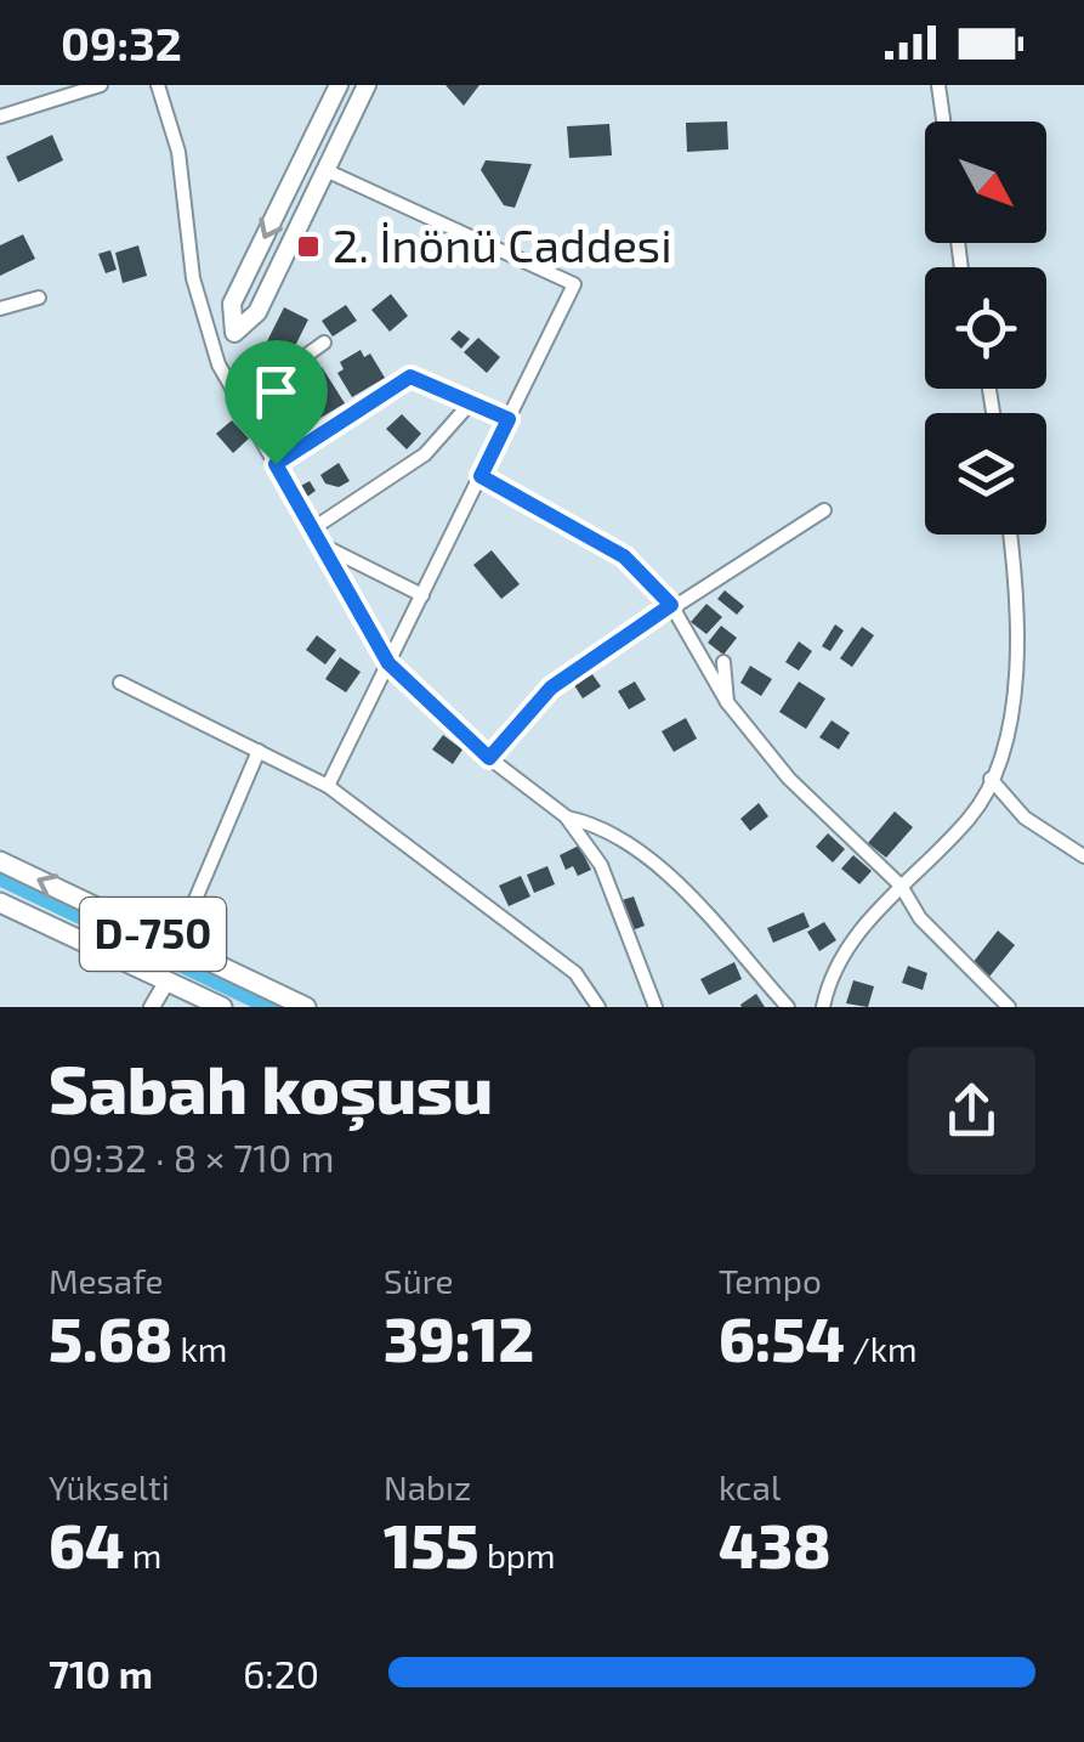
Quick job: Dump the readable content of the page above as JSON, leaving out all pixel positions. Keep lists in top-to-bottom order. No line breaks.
{"streets":{"highway":["D-750"]},"places":{"transit":["2. İnönü Caddesi"]},"north":"bottom right","page":{"status":"09:32","heading":["Sabah koşusu","09:32 · 8 × 710 m"],"stats":[["Mesafe","5.68 km"],["Süre","39:12"],["Tempo","6:54 /km"],["Yükselti","64 m"],["Nabız","155 bpm"],["kcal","438"]],"list":[{"name":"710 m","note":"6:20"}]}}
